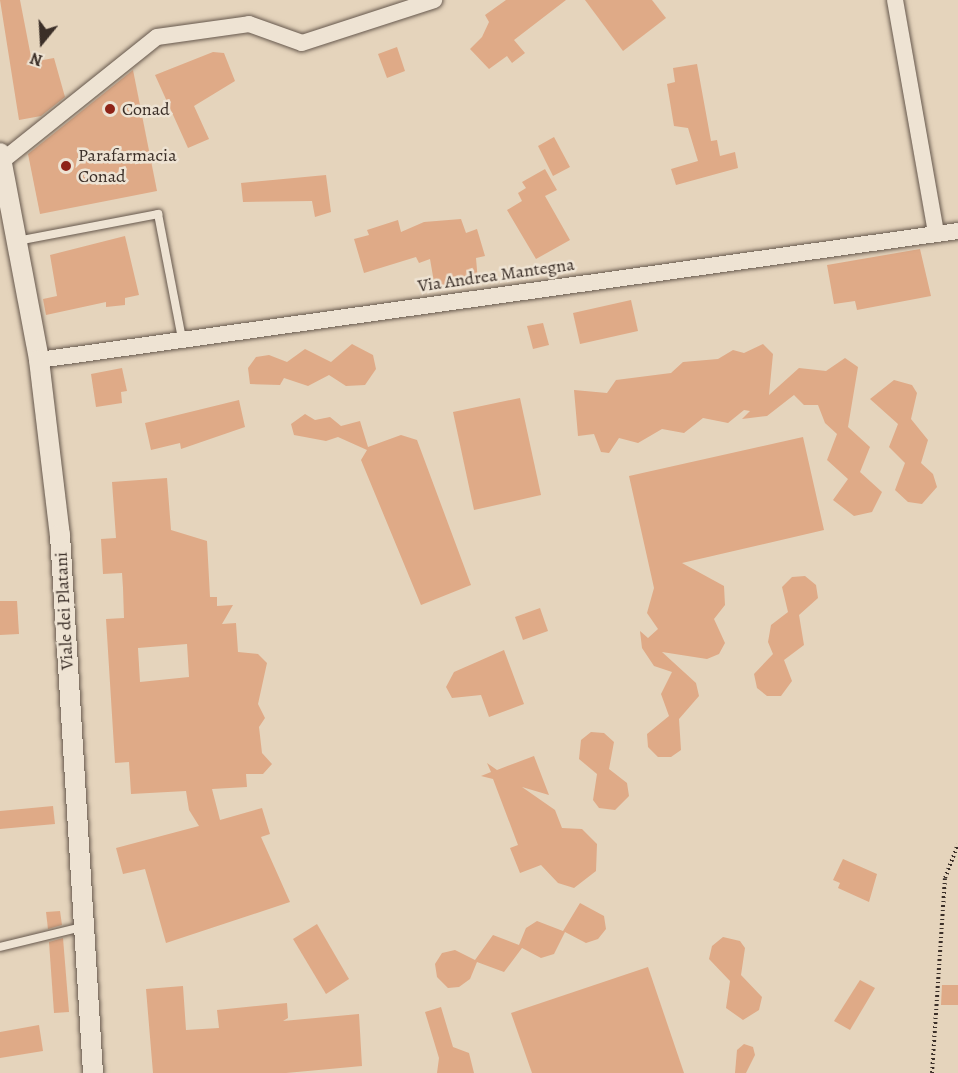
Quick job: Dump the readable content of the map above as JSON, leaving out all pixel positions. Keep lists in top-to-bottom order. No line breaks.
{"streets":{"street":["Via Andrea Mantegna","Viale dei Platani"]},"crossings":[["Via Andrea Mantegna","Viale dei Platani"]],"places":["Conad","Parafarmacia Conad"],"north":"bottom"}
